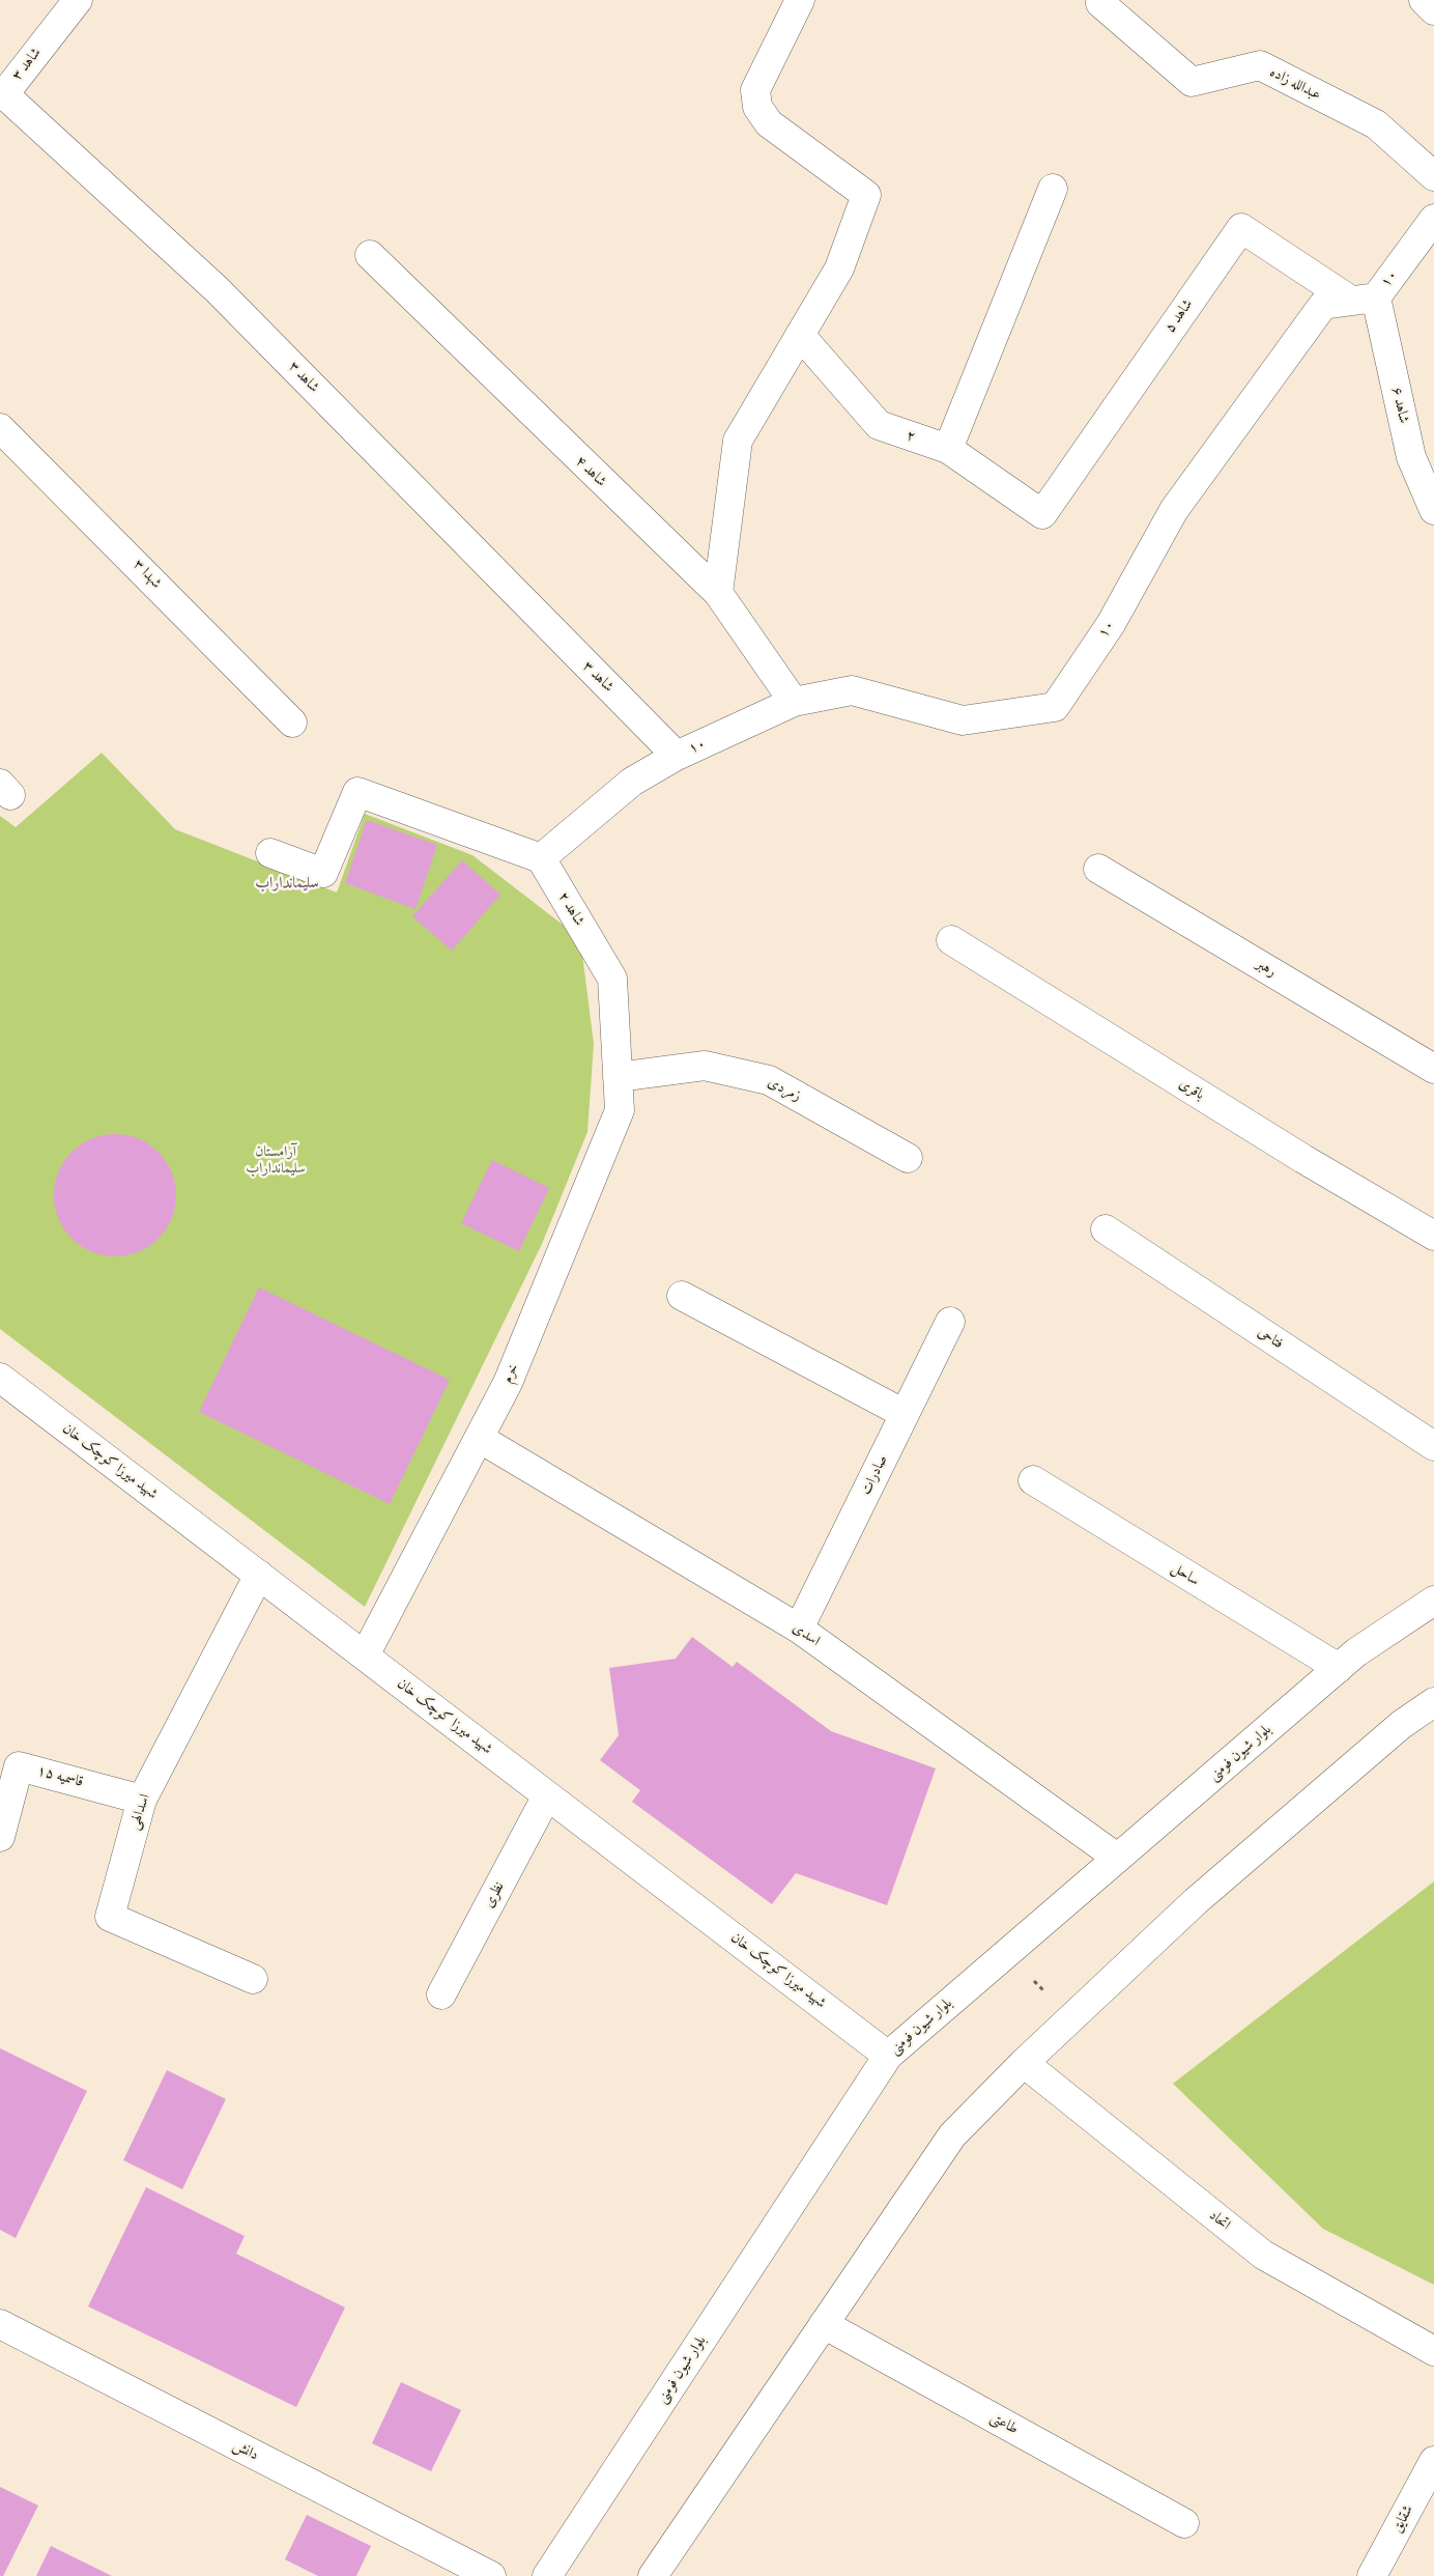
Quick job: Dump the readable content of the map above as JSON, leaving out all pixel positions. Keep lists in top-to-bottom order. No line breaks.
{"streets":{"street":["شاهد ۳","عبدالله زاده","۱۰","شاهد ۵","شاهد ۶","۲","شاهد ۴","شهدا ۳","شاهد ۲","رهبر","زمردی","باقری","فتاحی","خرم","شهید میرزا کوچک خان","صادرات","ساحل","اسدی","بلوار شیون فومنی","قاسمیه ۱۵","اسدالهی","نظری","اتحاد","طاعتی","دانش","شقایق"]},"crossings":[["شاهد ۳","۱۰"],["۱۰","شاهد ۵"],["۱۰","شاهد ۶"],["۱۰","شاهد ۴"],["۱۰","شاهد ۲"],["شاهد ۵","شاهد ۶"],["شاهد ۵","۲"],["شاهد ۲","زمردی"],["شاهد ۲","خرم"],["زمردی","خرم"],["خرم","شهید میرزا کوچک خان"],["خرم","اسدی"],["شهید میرزا کوچک خان","بلوار شیون فومنی"],["شهید میرزا کوچک خان","اسدالهی"],["شهید میرزا کوچک خان","نظری"],["صادرات","اسدی"],["ساحل","بلوار شیون فومنی"],["اسدی","بلوار شیون فومنی"],["قاسمیه ۱۵","اسدالهی"]],"districts":["سلیمانداراب"],"parks":["آرامستان سلیمانداراب"]}
